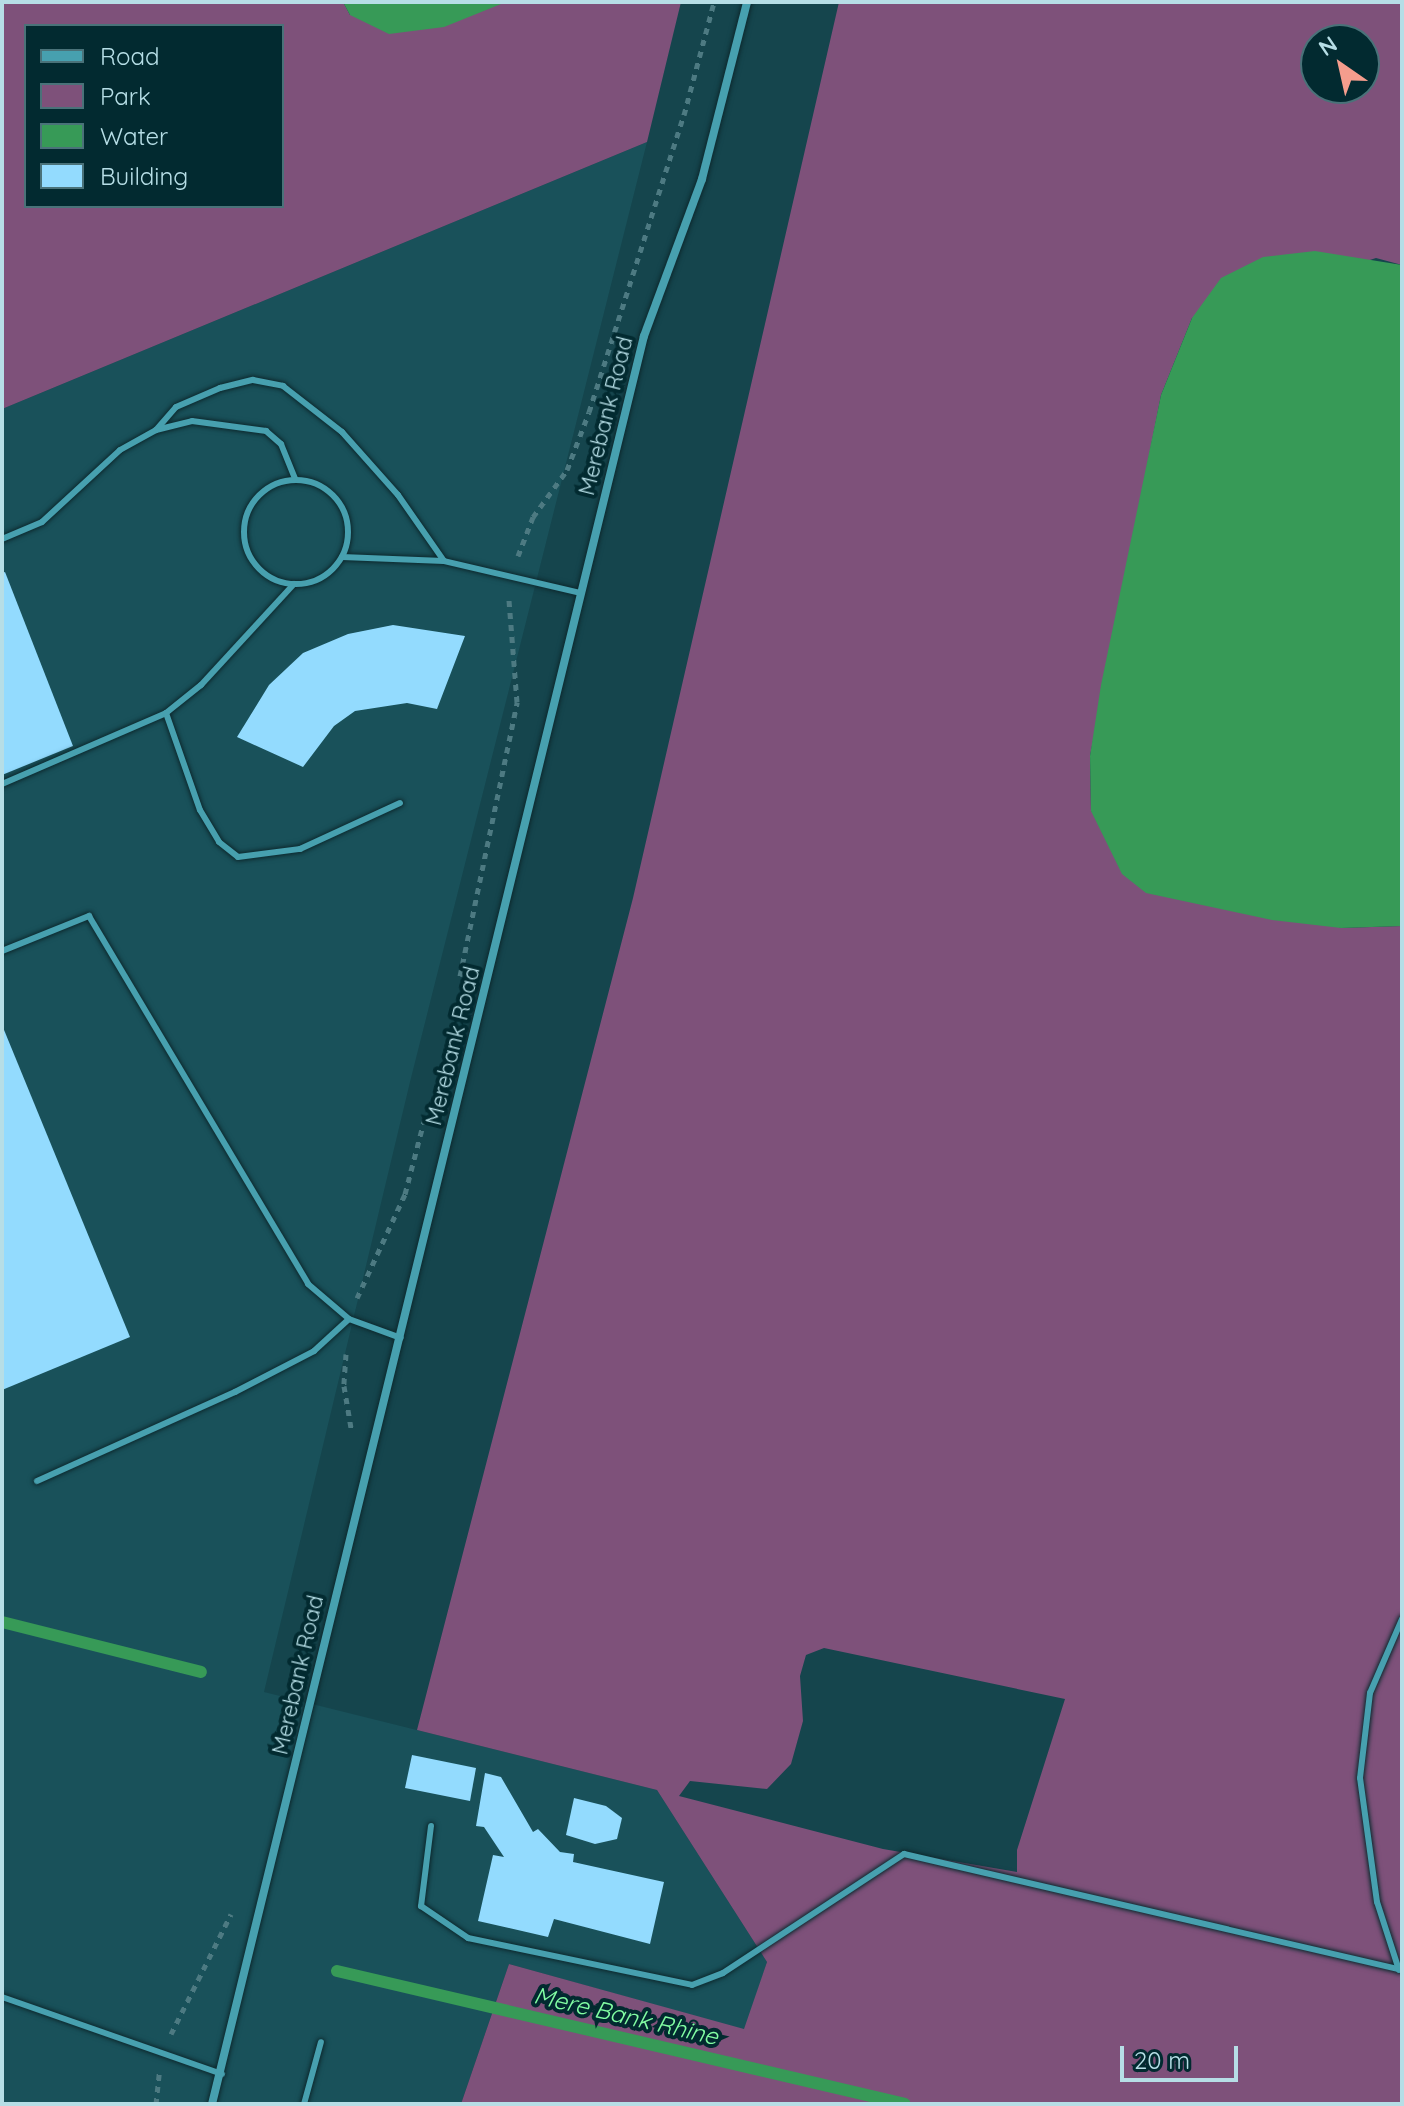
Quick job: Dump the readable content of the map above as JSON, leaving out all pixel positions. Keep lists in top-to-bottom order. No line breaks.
{"streets":{"street":["Merebank Road"]},"water":["Mere Bank Rhine"],"legend":["Road","Park","Water","Building"],"scale_bar":"20 m","north":"top left"}
